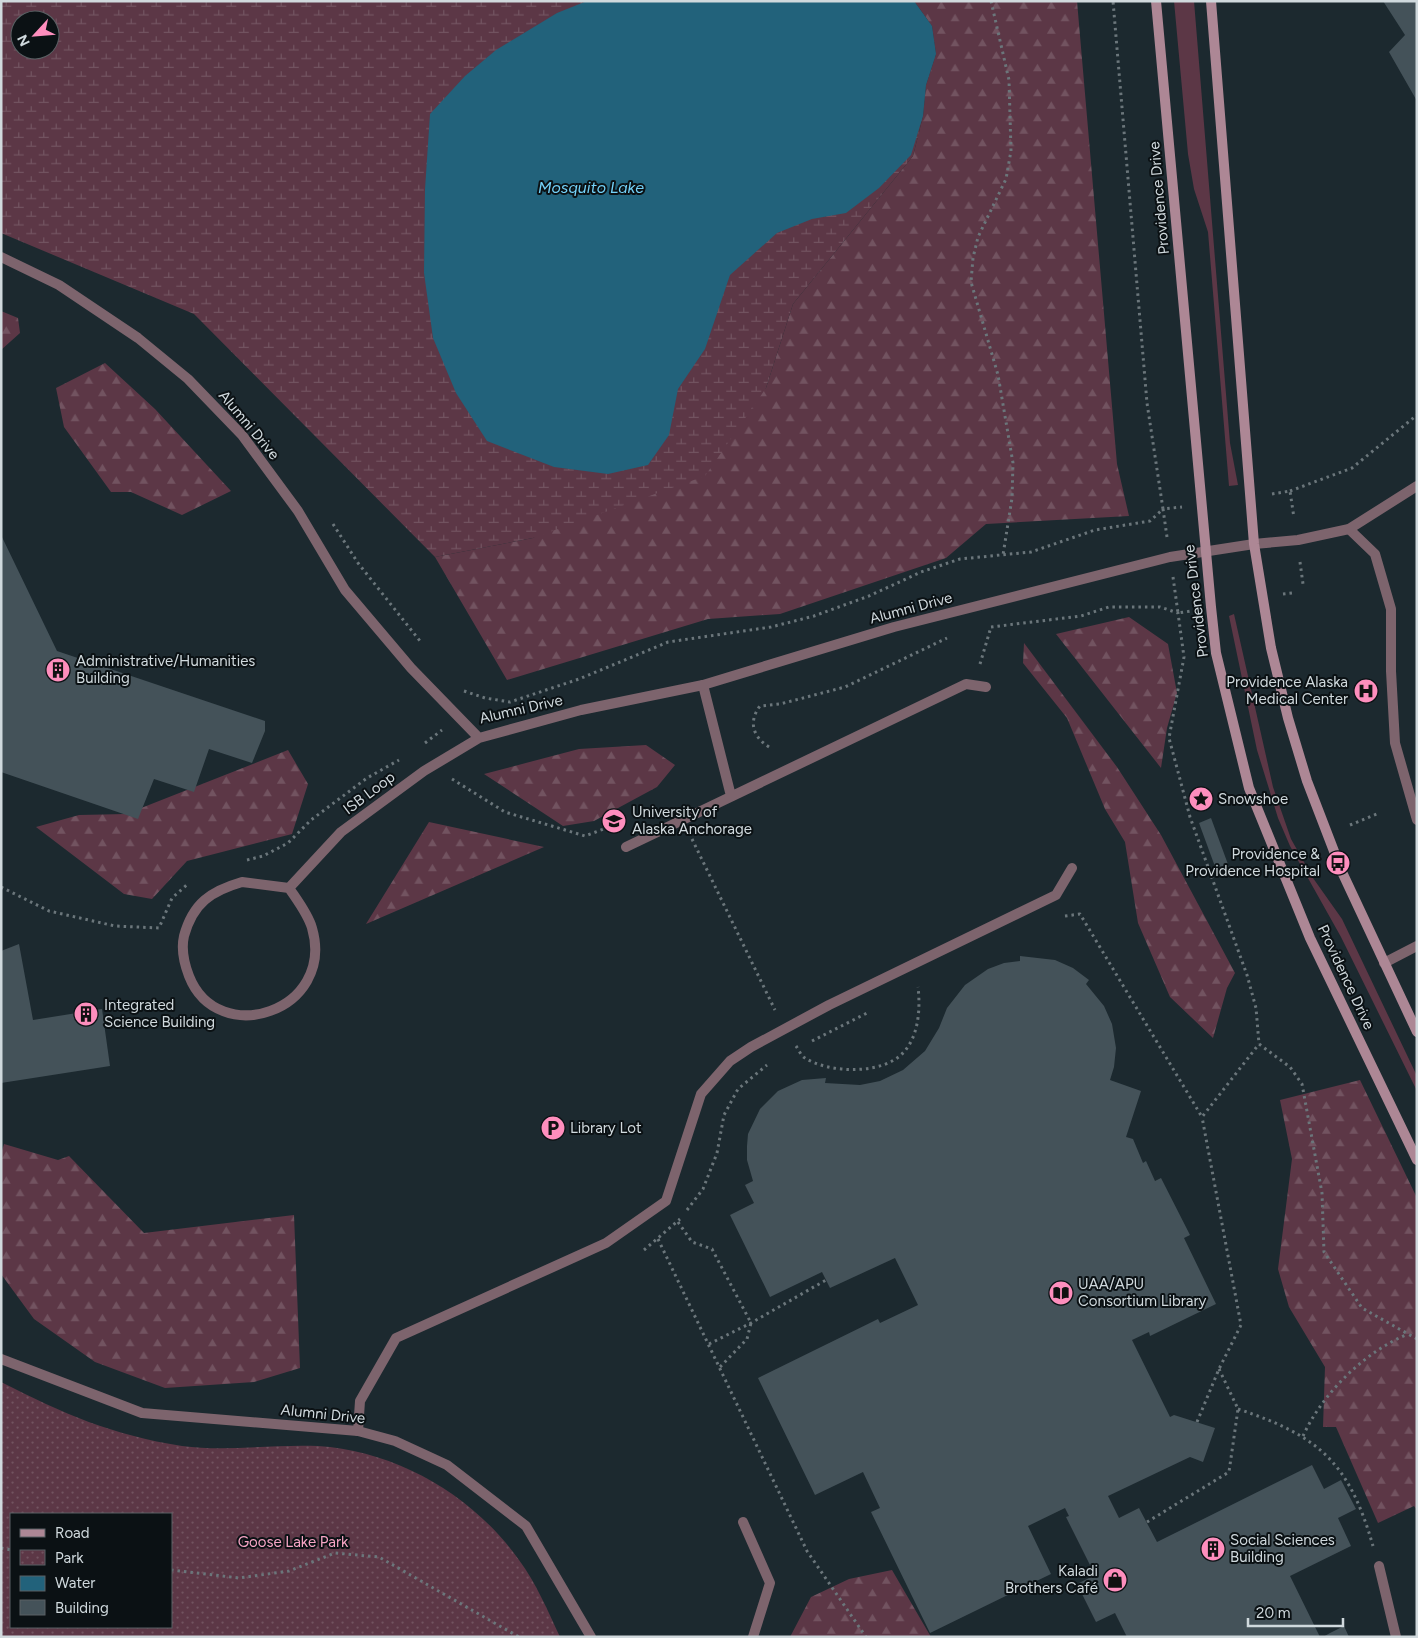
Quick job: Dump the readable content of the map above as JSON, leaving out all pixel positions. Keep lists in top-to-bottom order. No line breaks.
{"streets":{"main road":["Providence Drive"],"street":["Alumni Drive","ISB Loop"]},"crossings":[["Providence Drive","Alumni Drive"],["Alumni Drive","ISB Loop"]],"water":["Mosquito Lake"],"parks":["Goose Lake Park"],"places":{"building":["Administrative/Humanities Building","Integrated Science Building","Social Sciences Building"],"hospital":["Providence Alaska Medical Center"],"place":["Snowshoe"],"school or university":["University of Alaska Anchorage"],"bus stop":["Providence & Providence Hospital"],"parking":["Library Lot"],"library":["UAA/APU Consortium Library"],"shop":["Kaladi Brothers Café"]},"legend":["Road","Park","Water","Building"],"scale_bar":"20 m","north":"bottom left"}
